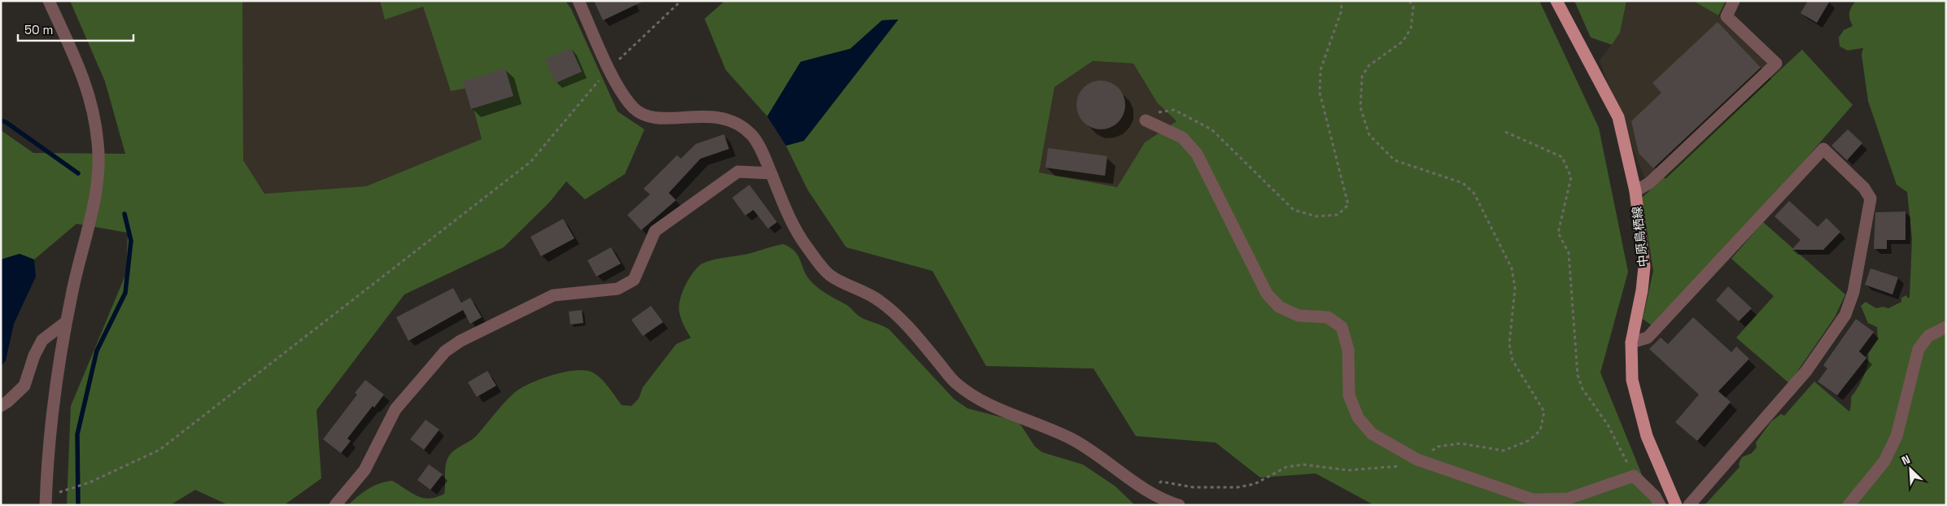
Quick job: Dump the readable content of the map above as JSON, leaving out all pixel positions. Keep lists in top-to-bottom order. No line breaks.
{"streets":{"main road":["中原鳥栖線"]},"scale_bar":"50 m","north":"top left"}
